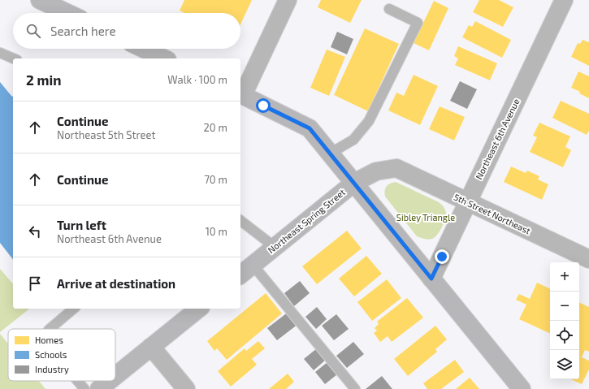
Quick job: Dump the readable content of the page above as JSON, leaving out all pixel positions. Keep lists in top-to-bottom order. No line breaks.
{"streets":{"street":["Northeast 6th Avenue","5th Street Northeast","Northeast Spring Street"]},"crossings":[["Northeast 6th Avenue","5th Street Northeast"],["5th Street Northeast","Northeast Spring Street"]],"parks":["Sibley Triangle"],"legend":["Homes","Schools","Industry"],"page":{"search":"Search here","heading":["2 min","Walk · 100 m"],"list":[["Continue","Northeast 5th Street","20 m"],["Continue","70 m"],["Turn left","Northeast 6th Avenue","10 m"],"Arrive at destination"],"map_buttons":["+","−"]}}
